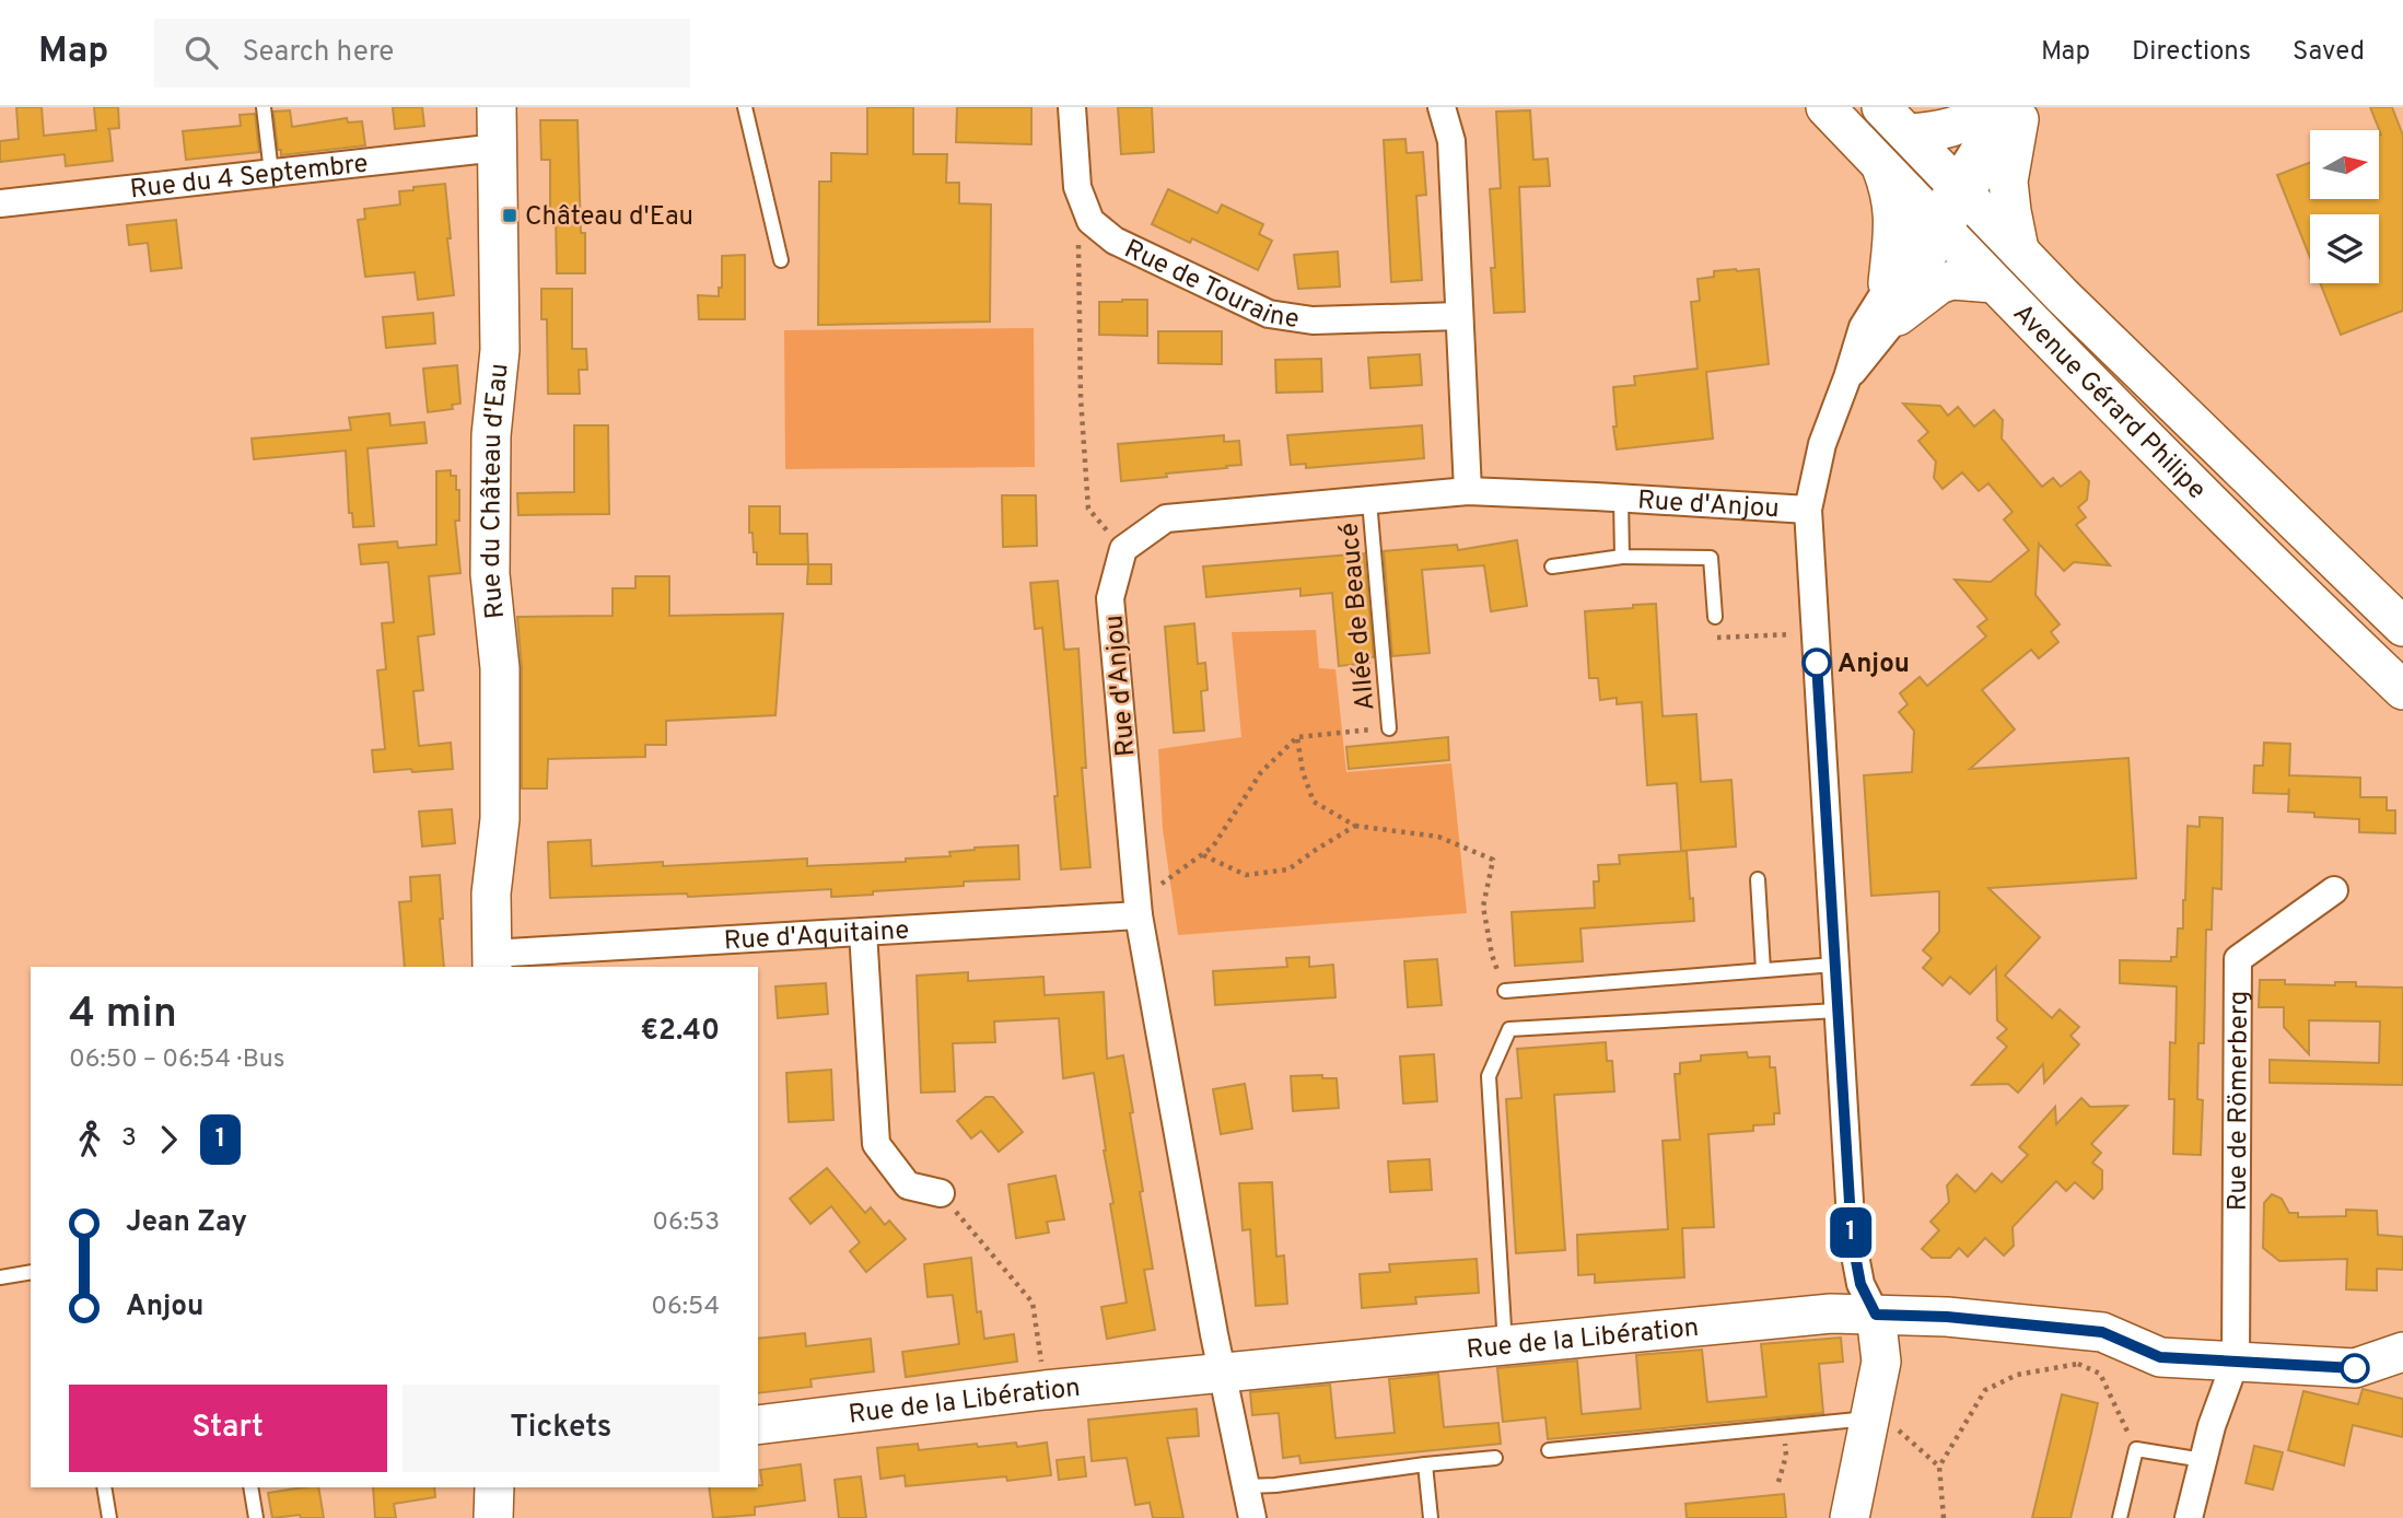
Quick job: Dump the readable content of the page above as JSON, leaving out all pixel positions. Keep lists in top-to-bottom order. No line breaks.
{"streets":{"street":["Rue du 4 Septembre","Rue de Touraine","Avenue Gérard Philipe","Rue du Château d'Eau","Rue d'Anjou","Rue d'Aquitaine","Rue de Römerberg","Rue de la Libération"],"lane":["Allée de Beaucé"]},"crossings":[["Rue du 4 Septembre","Rue du Château d'Eau"],["Rue du Château d'Eau","Rue d'Aquitaine"],["Rue d'Anjou","Allée de Beaucé"],["Rue d'Anjou","Rue d'Aquitaine"],["Rue d'Anjou","Rue de la Libération"],["Rue de Römerberg","Rue de la Libération"]],"places":{"transit":["Château d'Eau"],"other":["Anjou"]},"lines":["bus line 1"],"north":"right","page":{"header":"Map","search":"Search here","nav":["Map","Directions","Saved"],"on_map":"1","heading":["4 min","06:50 – 06:54 · Bus","€2.40"],"legs":["3","1"],"list":[{"name":"Jean Zay","value":"06:53"},{"name":"Anjou","value":"06:54"}],"buttons":["Start","Tickets"]}}
